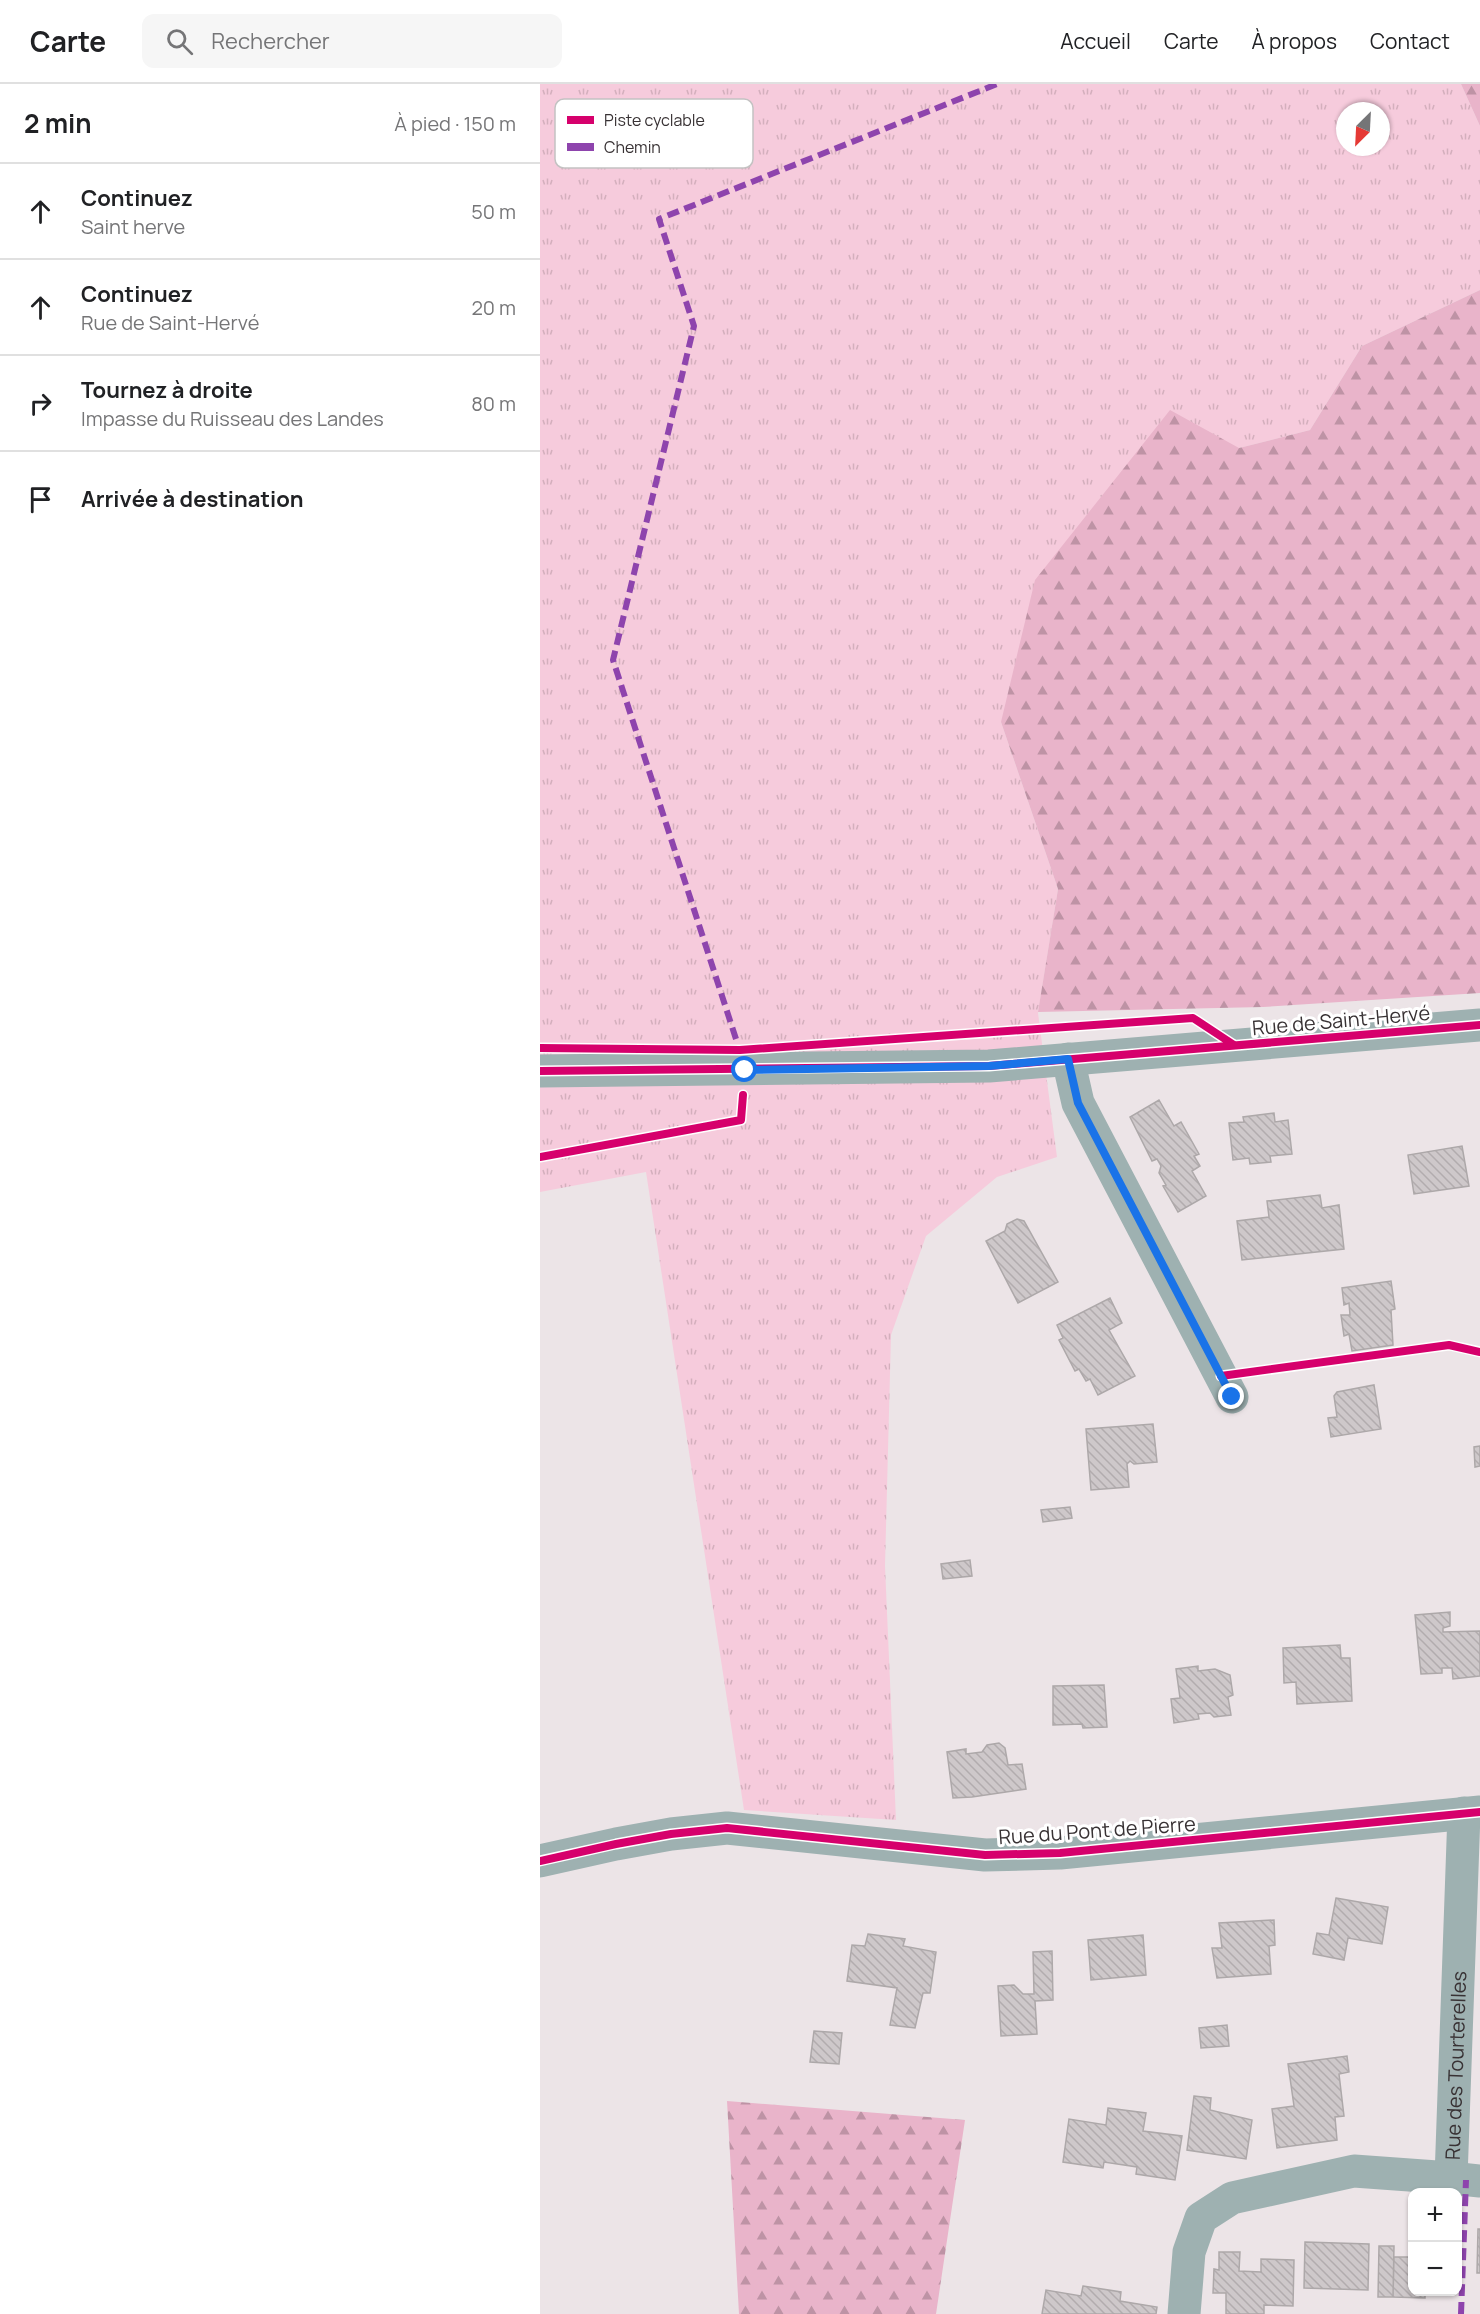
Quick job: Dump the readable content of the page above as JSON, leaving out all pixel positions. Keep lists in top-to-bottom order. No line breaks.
{"streets":{"street":["Rue de Saint-Hervé","Rue du Pont de Pierre","Rue des Tourterelles"]},"crossings":[["Rue du Pont de Pierre","Rue des Tourterelles"]],"legend":["Piste cyclable","Chemin"],"north":"bottom left","page":{"header":"Carte","search":"Rechercher","nav":["Accueil","Carte","À propos","Contact"],"heading":["2 min","À pied · 150 m"],"list":[["Continuez","Saint herve","50 m"],["Continuez","Rue de Saint-Hervé","20 m"],["Tournez à droite","Impasse du Ruisseau des Landes","80 m"],"Arrivée à destination"],"map_buttons":["+","−"]}}
